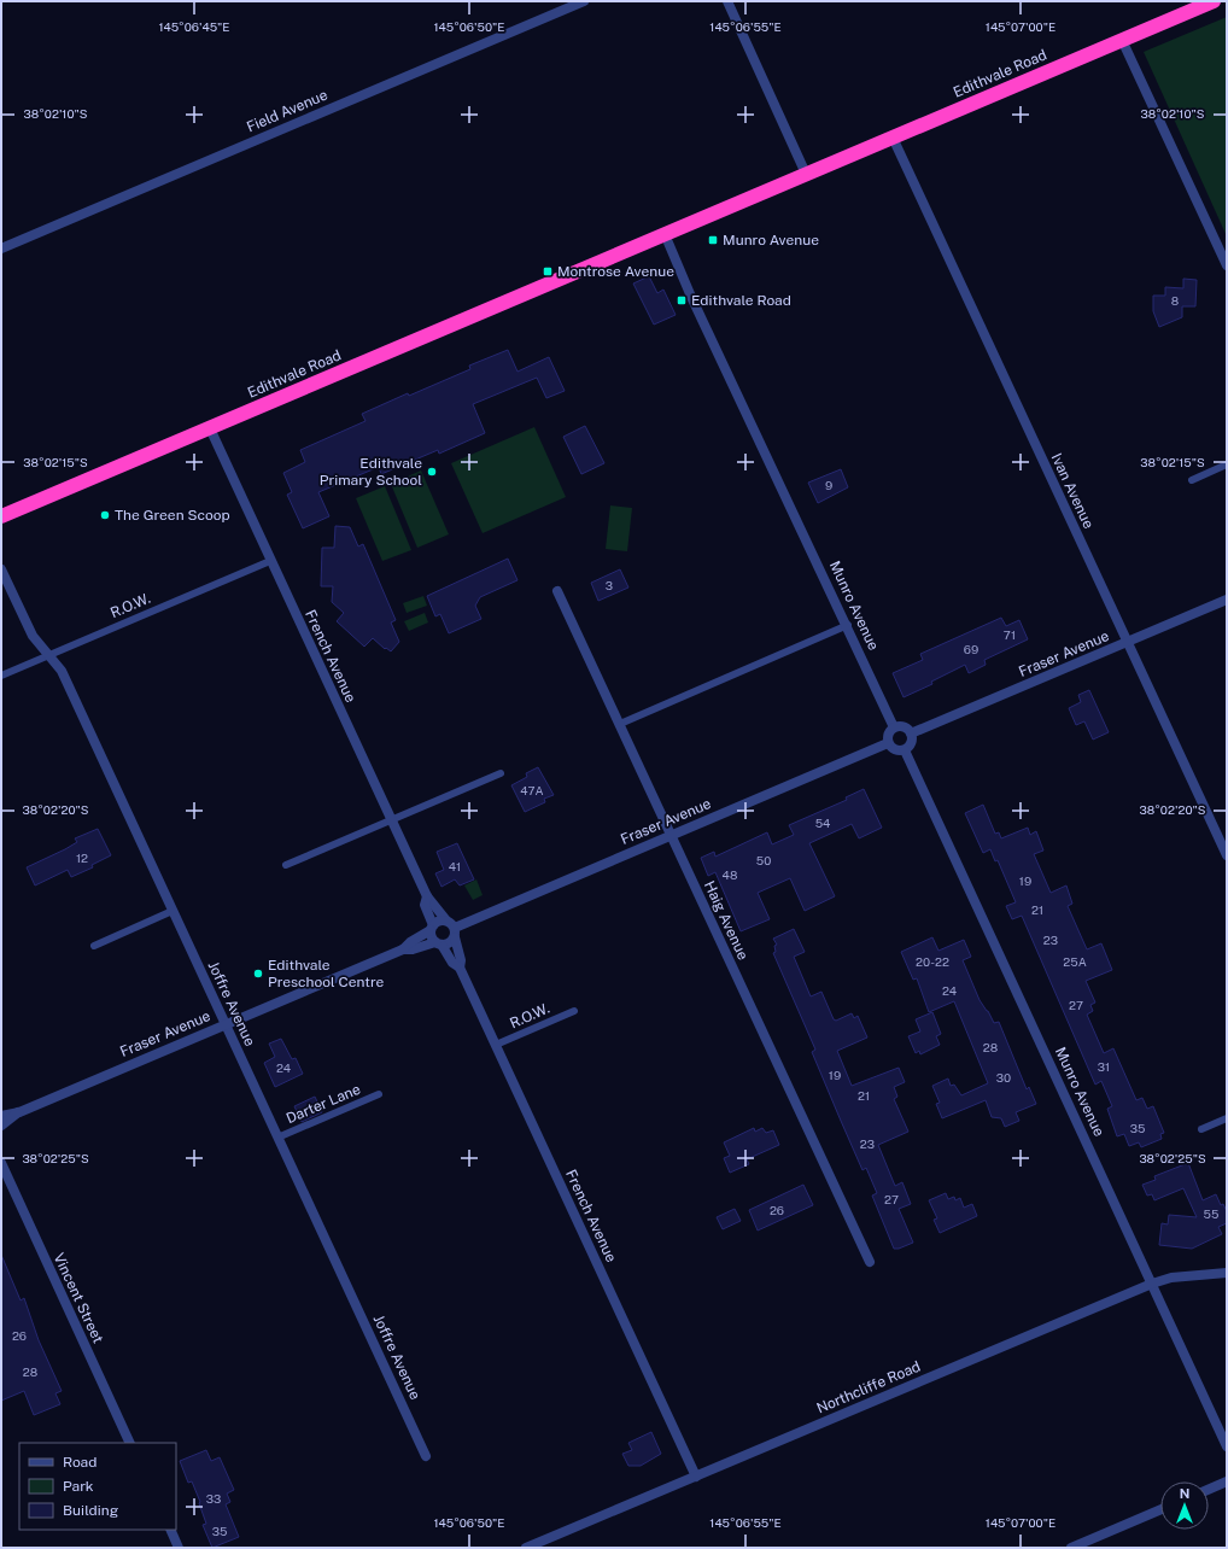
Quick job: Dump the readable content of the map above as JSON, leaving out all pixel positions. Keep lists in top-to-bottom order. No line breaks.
{"streets":{"highway":["Edithvale Road"],"street":["Field Avenue","Ivan Avenue","Munro Avenue","Fraser Avenue","French Avenue","Haig Avenue","Joffre Avenue","Vincent Street","Northcliffe Road"],"lane":["R.O.W.","Darter Lane"]},"crossings":[["Edithvale Road","Ivan Avenue"],["Edithvale Road","Munro Avenue"],["Edithvale Road","French Avenue"],["Ivan Avenue","Fraser Avenue"],["R.O.W.","French Avenue"],["R.O.W.","Joffre Avenue"],["Munro Avenue","Fraser Avenue"],["Munro Avenue","Northcliffe Road"],["Fraser Avenue","French Avenue"],["Fraser Avenue","Haig Avenue"],["Fraser Avenue","Joffre Avenue"],["French Avenue","Northcliffe Road"],["Joffre Avenue","Darter Lane"]],"places":{"transit":["Munro Avenue","Montrose Avenue","Edithvale Road"],"other":["Edithvale Primary School","The Green Scoop","Edithvale Preschool Centre"]},"house_numbers":["8","9","3","71","69","47A","54","12","50","41","48","19","21","23","20-22","25A","24","27","28","31","24","19","30","21","35","23","27","26","55","26","28","33","35"],"legend":["Road","Park","Building"],"north":"top","coordinates":["145°06'45\"E","145°06'50\"E","145°06'55\"E","145°07'00\"E","38°02'10\"S","38°02'15\"S","38°02'20\"S","38°02'25\"S"]}
